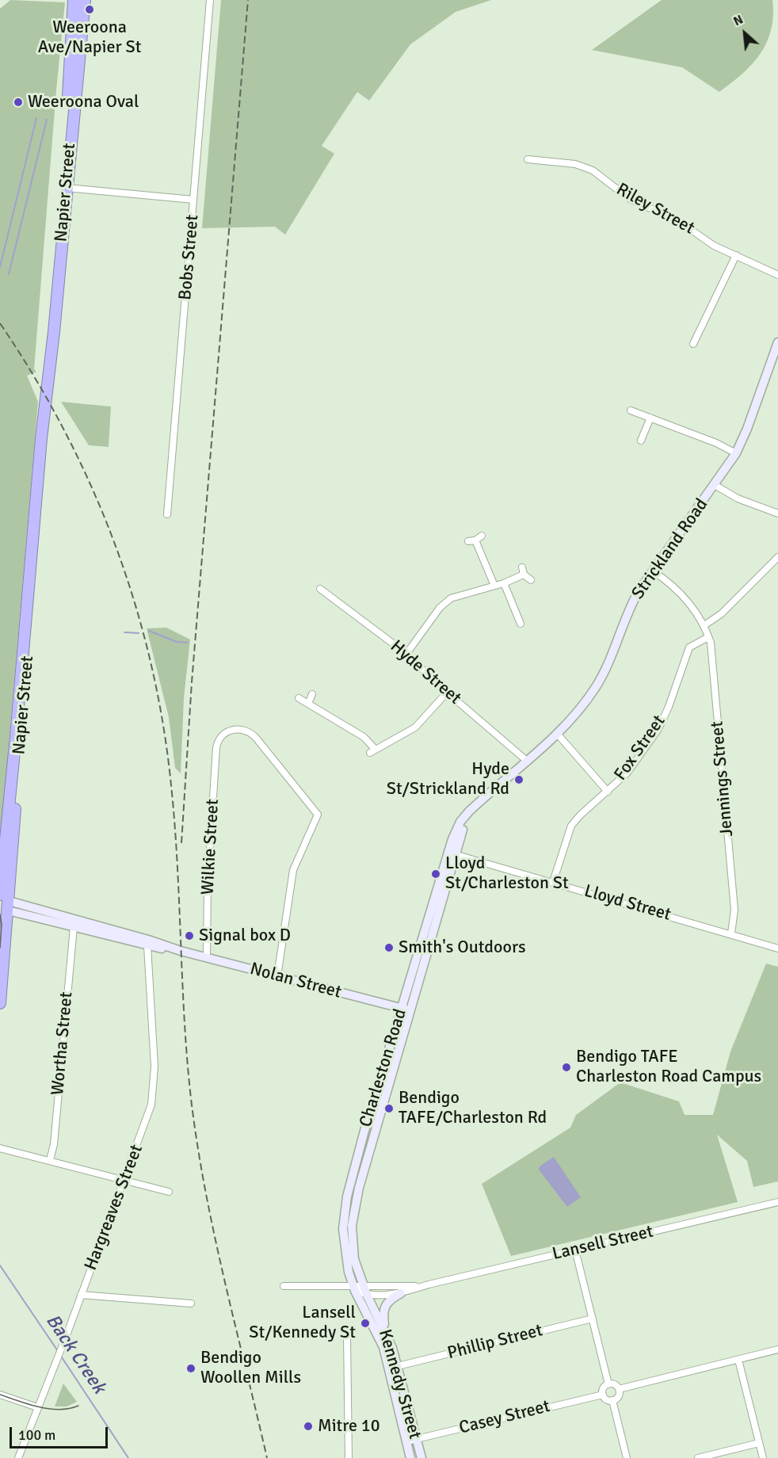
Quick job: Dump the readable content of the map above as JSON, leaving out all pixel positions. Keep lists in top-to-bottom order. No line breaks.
{"streets":{"highway":["Napier Street"],"street":["Riley Street","Bobs Street","Strickland Road","Hyde Street","Fox Street","Jennings Street","Wilkie Street","Lloyd Street","Nolan Street","Wortha Street","Charleston Road","Hargreaves Street","Lansell Street","Phillip Street","Kennedy Street","Casey Street"]},"crossings":[["Napier Street","Nolan Street"],["Strickland Road","Hyde Street"],["Strickland Road","Jennings Street"],["Strickland Road","Lloyd Street"],["Strickland Road","Charleston Road"],["Fox Street","Jennings Street"],["Fox Street","Lloyd Street"],["Jennings Street","Lloyd Street"],["Wilkie Street","Nolan Street"],["Lloyd Street","Charleston Road"],["Nolan Street","Wortha Street"],["Nolan Street","Charleston Road"],["Nolan Street","Hargreaves Street"],["Charleston Road","Lansell Street"],["Charleston Road","Kennedy Street"],["Lansell Street","Kennedy Street"],["Phillip Street","Kennedy Street"],["Kennedy Street","Casey Street"]],"water":["Back Creek"],"places":["Weeroona Ave/Napier St","Weeroona Oval","Hyde St/Strickland Rd","Lloyd St/Charleston St","Signal box D","Smith's Outdoors","Bendigo TAFE Charleston Road Campus","Bendigo TAFE/Charleston Rd","Lansell St/Kennedy St","Bendigo Woollen Mills","Mitre 10"],"scale_bar":"100 m","north":"top left"}
